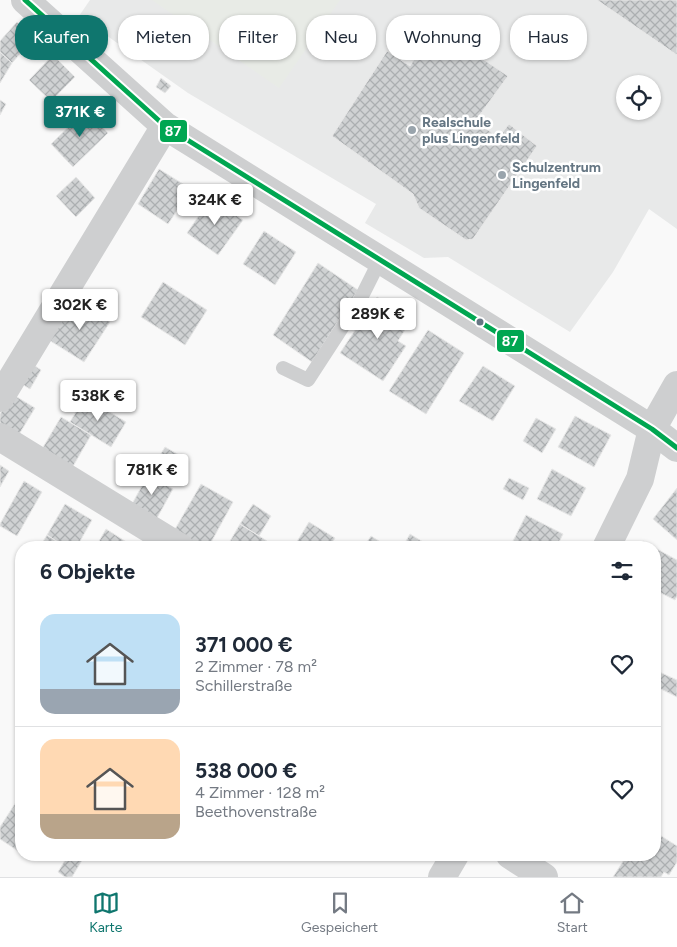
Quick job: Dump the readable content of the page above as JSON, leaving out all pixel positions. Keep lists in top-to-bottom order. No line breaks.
{"places":["Realschule plus Lingenfeld","Schulzentrum Lingenfeld"],"lines":["transit line 87"],"page":{"chip":["Kaufen","Mieten","Filter","Neu","Wohnung","Haus"],"price":["371K €","324K €","302K €","289K €","538K €","781K €"],"heading":"6 Objekte","list":[{"name":"371 000 €","note":"2 Zimmer · 78 m² · Schillerstraße"},{"name":"538 000 €","note":"4 Zimmer · 128 m² · Beethovenstraße"}],"tabs":["Karte","Gespeichert","Start"]}}
